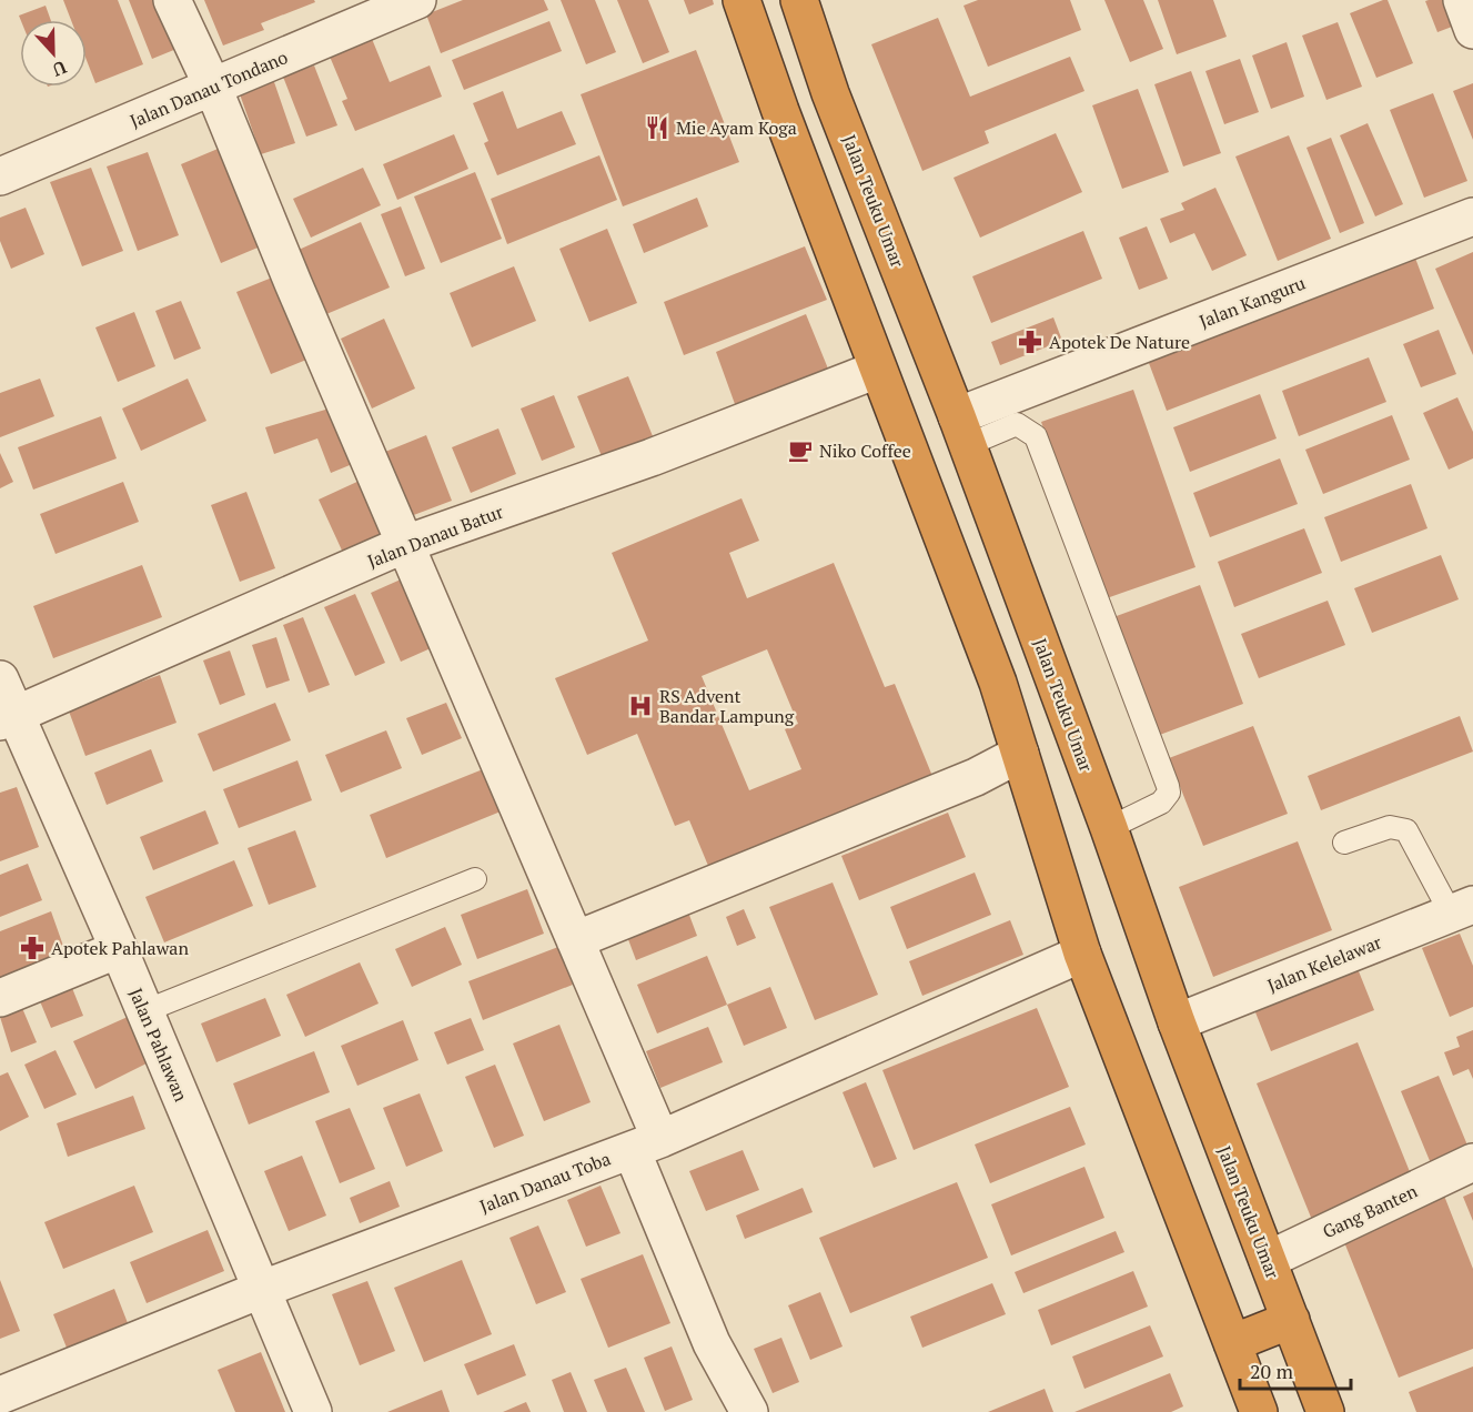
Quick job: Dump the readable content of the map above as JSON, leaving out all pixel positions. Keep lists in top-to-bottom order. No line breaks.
{"streets":{"highway":["Jalan Teuku Umar"],"street":["Jalan Danau Tondano","Jalan Kanguru","Jalan Danau Batur","Jalan Kelelawar","Jalan Pahlawan","Jalan Danau Toba","Gang Banten"]},"crossings":[["Jalan Teuku Umar","Jalan Kanguru"],["Jalan Teuku Umar","Jalan Kelelawar"],["Jalan Teuku Umar","Gang Banten"],["Jalan Danau Batur","Jalan Pahlawan"],["Jalan Pahlawan","Jalan Danau Toba"]],"places":{"restaurant":["Mie Ayam Koga"],"pharmacy":["Apotek De Nature","Apotek Pahlawan"],"cafe":["Niko Coffee"],"hospital":["RS Advent Bandar Lampung"]},"scale_bar":"20 m","north":"bottom"}
